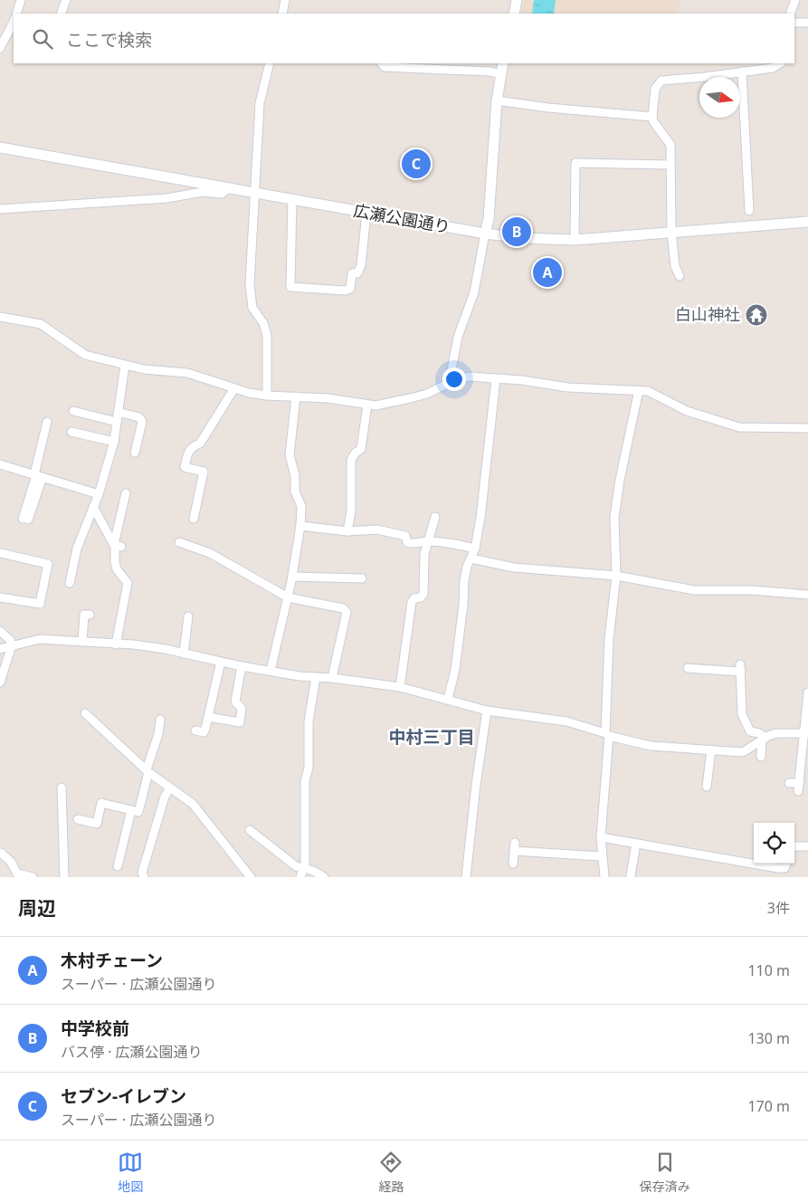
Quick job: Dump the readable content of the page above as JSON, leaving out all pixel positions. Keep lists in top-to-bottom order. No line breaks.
{"streets":{"street":["広瀬公園通り"]},"districts":["中村三丁目"],"places":{"temple":["白山神社"]},"north":"right","page":{"search":"ここで検索","pins":["C","B","A"],"heading":["周辺","3件"],"list":[{"mark":"A","name":"木村チェーン","note":"スーパー · 広瀬公園通り","value":"110 m"},{"mark":"B","name":"中学校前","note":"バス停 · 広瀬公園通り","value":"130 m"},{"mark":"C","name":"セブン-イレブン","note":"スーパー · 広瀬公園通り","value":"170 m"}],"nav":["地図","経路","保存済み"]}}
